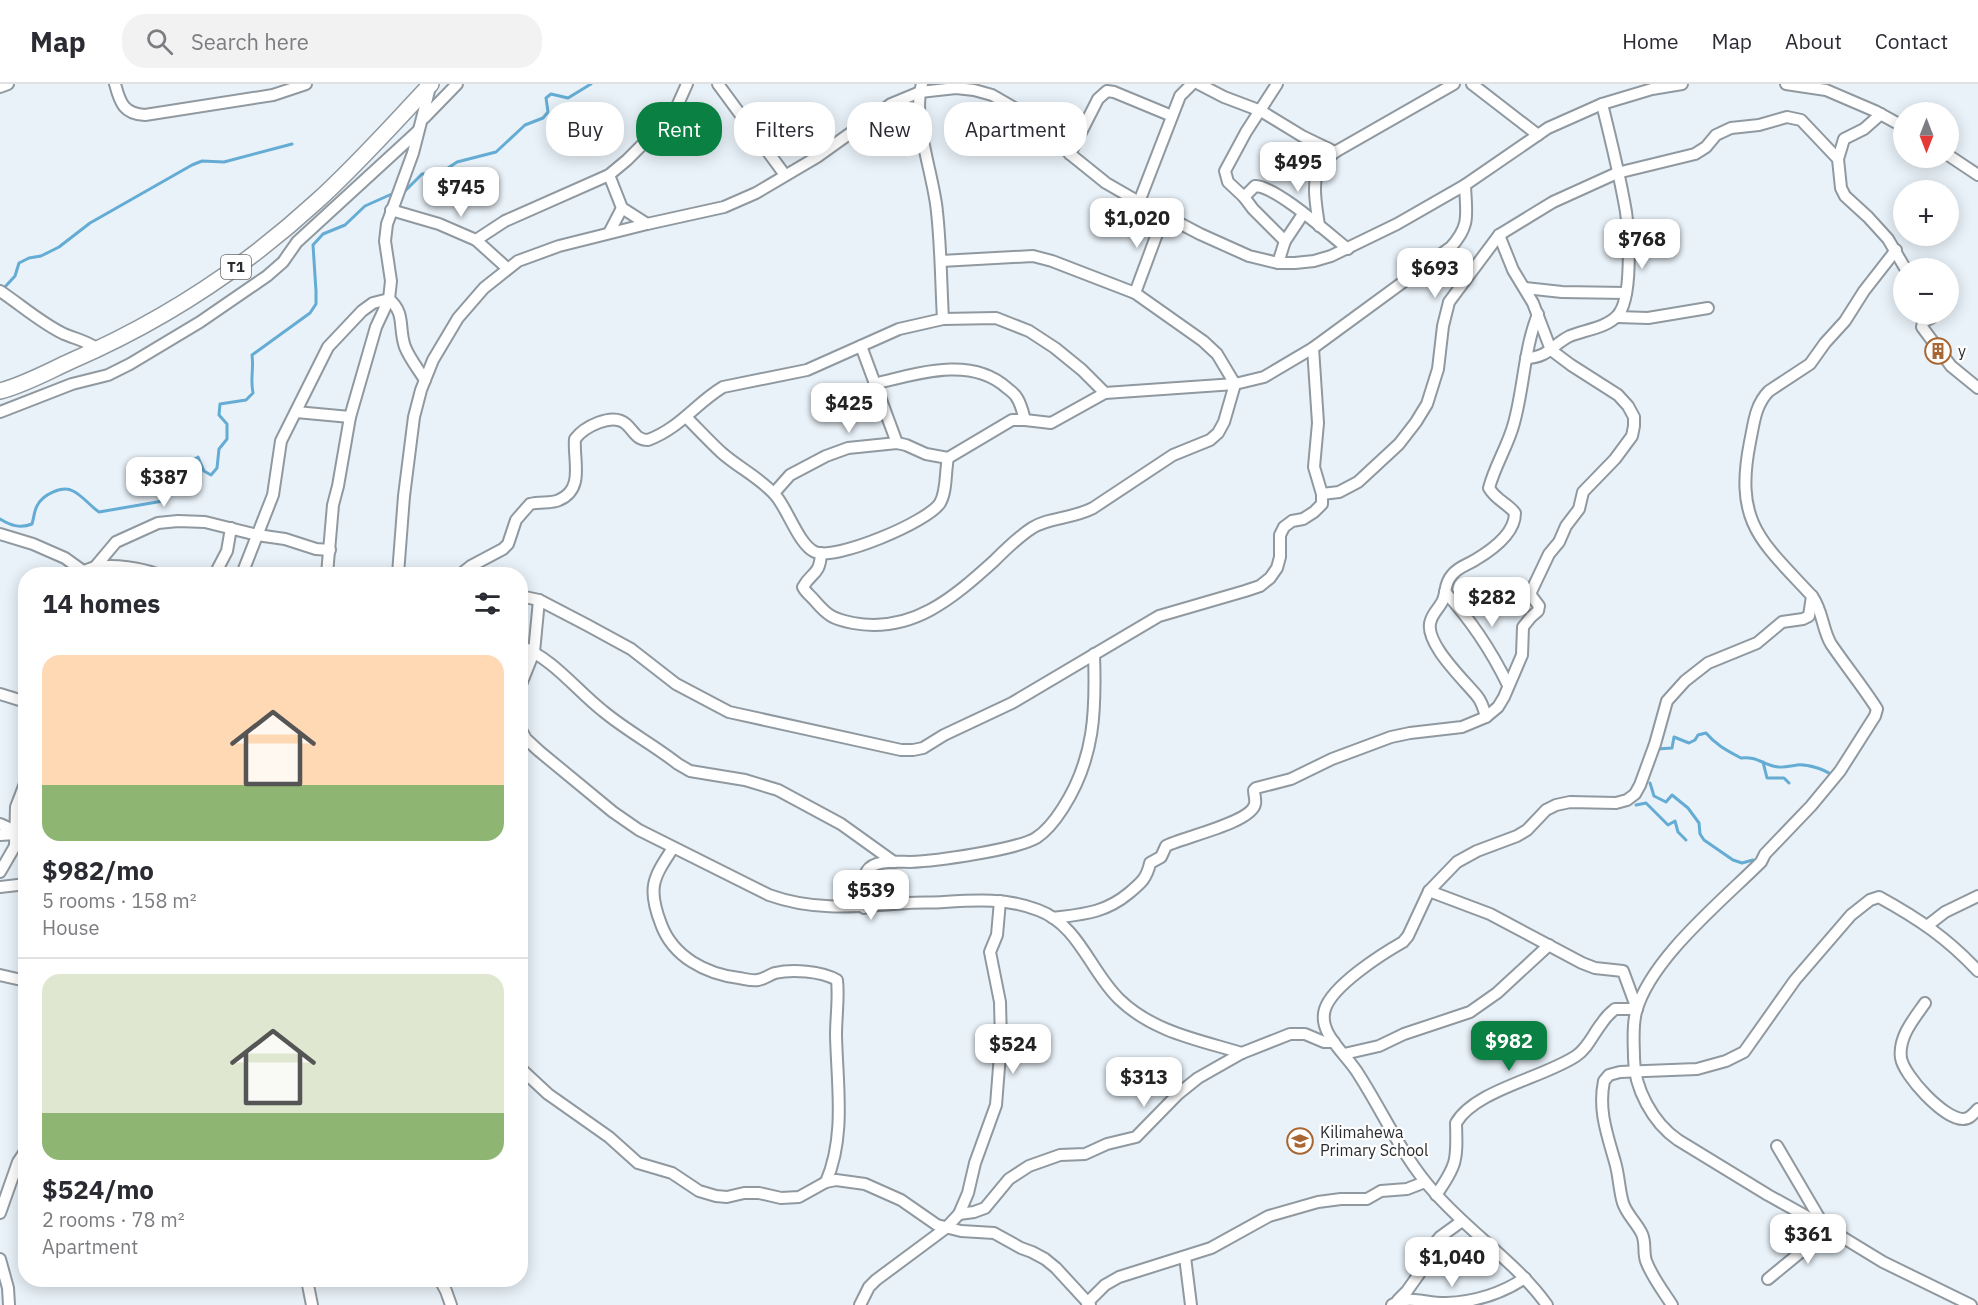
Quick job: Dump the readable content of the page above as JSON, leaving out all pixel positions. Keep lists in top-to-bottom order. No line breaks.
{"streets":{"highway":["T1"]},"places":{"building":["y"],"school or university":["Kilimahewa Primary School"]},"north":"bottom","page":{"header":"Map","search":"Search here","nav":["Home","Map","About","Contact"],"map_buttons":["+","−"],"chip":["Buy","Rent","Filters","New","Apartment"],"price":["$495","$745","$1,020","$768","$693","$425","$387","$282","$539","$982","$524","$313","$361","$1,040"],"heading":"14 homes","list":[{"name":"$982/mo","note":"5 rooms · 158 m² · House"},{"name":"$524/mo","note":"2 rooms · 78 m² · Apartment"}]}}
